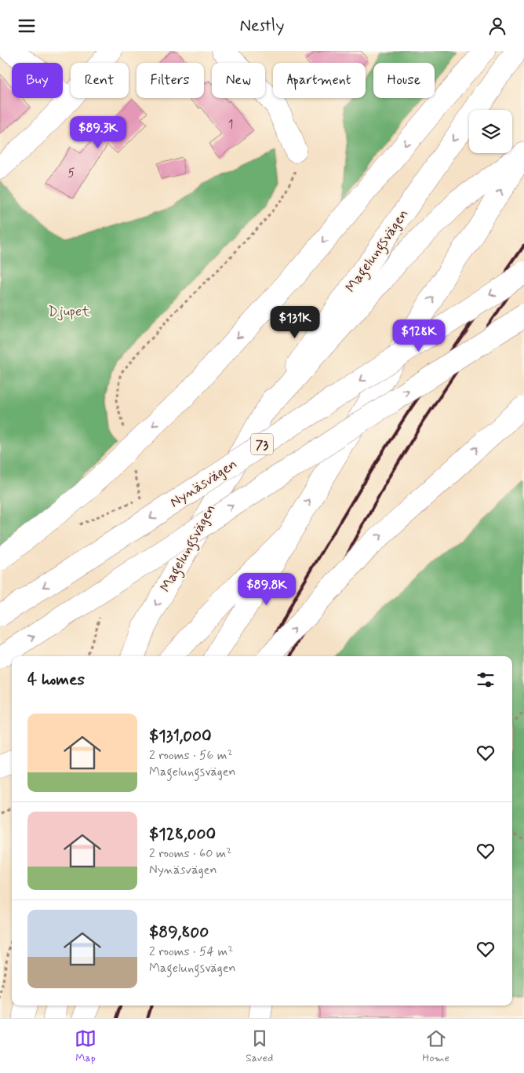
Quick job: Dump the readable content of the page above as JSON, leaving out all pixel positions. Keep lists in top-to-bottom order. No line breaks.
{"streets":{"main road":["Magelungsvägen","73","Nynäsvägen"]},"parks":["Djupet"],"house_numbers":["1","5"],"page":{"header":"Nestly","chip":["Buy","Rent","Filters","New","Apartment","House"],"price":["$89.3K","$131K","$128K","$89.8K"],"heading":"4 homes","list":[{"name":"$131,000","note":"2 rooms · 56 m² · Magelungsvägen"},{"name":"$128,000","note":"2 rooms · 60 m² · Nynäsvägen"},{"name":"$89,800","note":"2 rooms · 54 m² · Magelungsvägen"}],"tabs":["Map","Saved","Home"]}}
